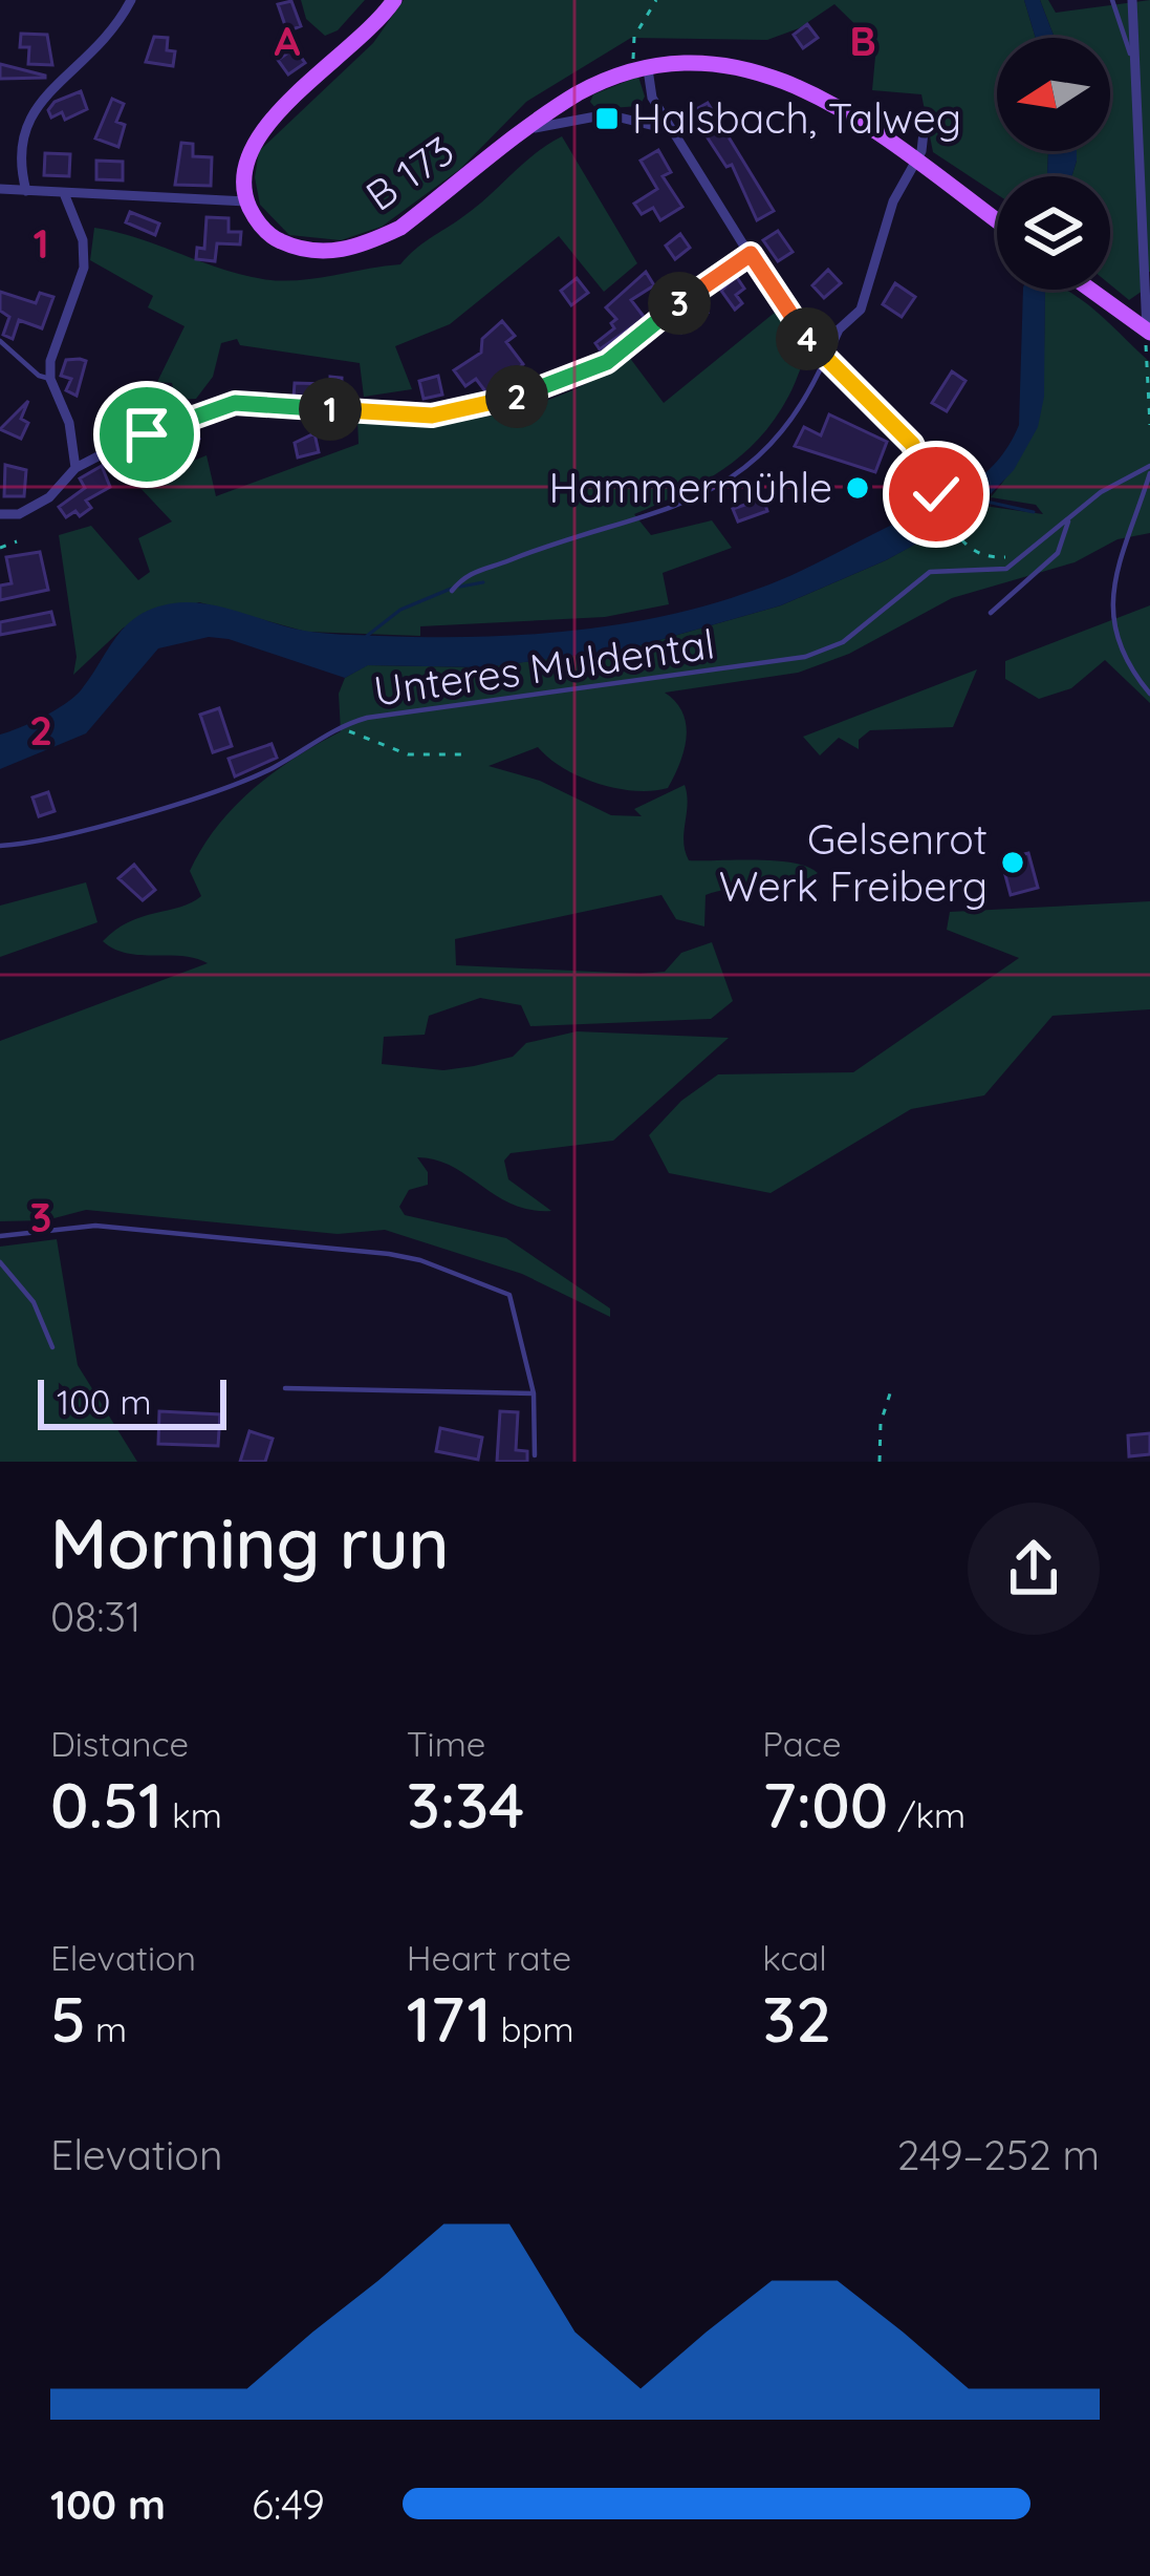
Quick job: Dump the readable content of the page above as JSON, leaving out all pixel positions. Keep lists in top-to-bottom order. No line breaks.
{"streets":{"main road":["B 173"],"lane":["Unteres Muldental"]},"places":{"transit":["Halsbach, Talweg"],"other":["Hammermühle","Gelsenrot Werk Freiberg"]},"scale_bar":"100 m","north":"left","page":{"pins":["3","4","2","1"],"scale":"100 m","heading":["Morning run","08:31"],"stats":[["Distance","0.51 km"],["Time","3:34"],["Pace","7:00 /km"],["Elevation","5 m"],["Heart rate","171 bpm"],["kcal","32"]],"chart":["Elevation","249–252 m"],"list":[{"name":"100 m","note":"6:49"}]},"grid":{"columns":["A","B"],"rows":["1","2","3"]}}
